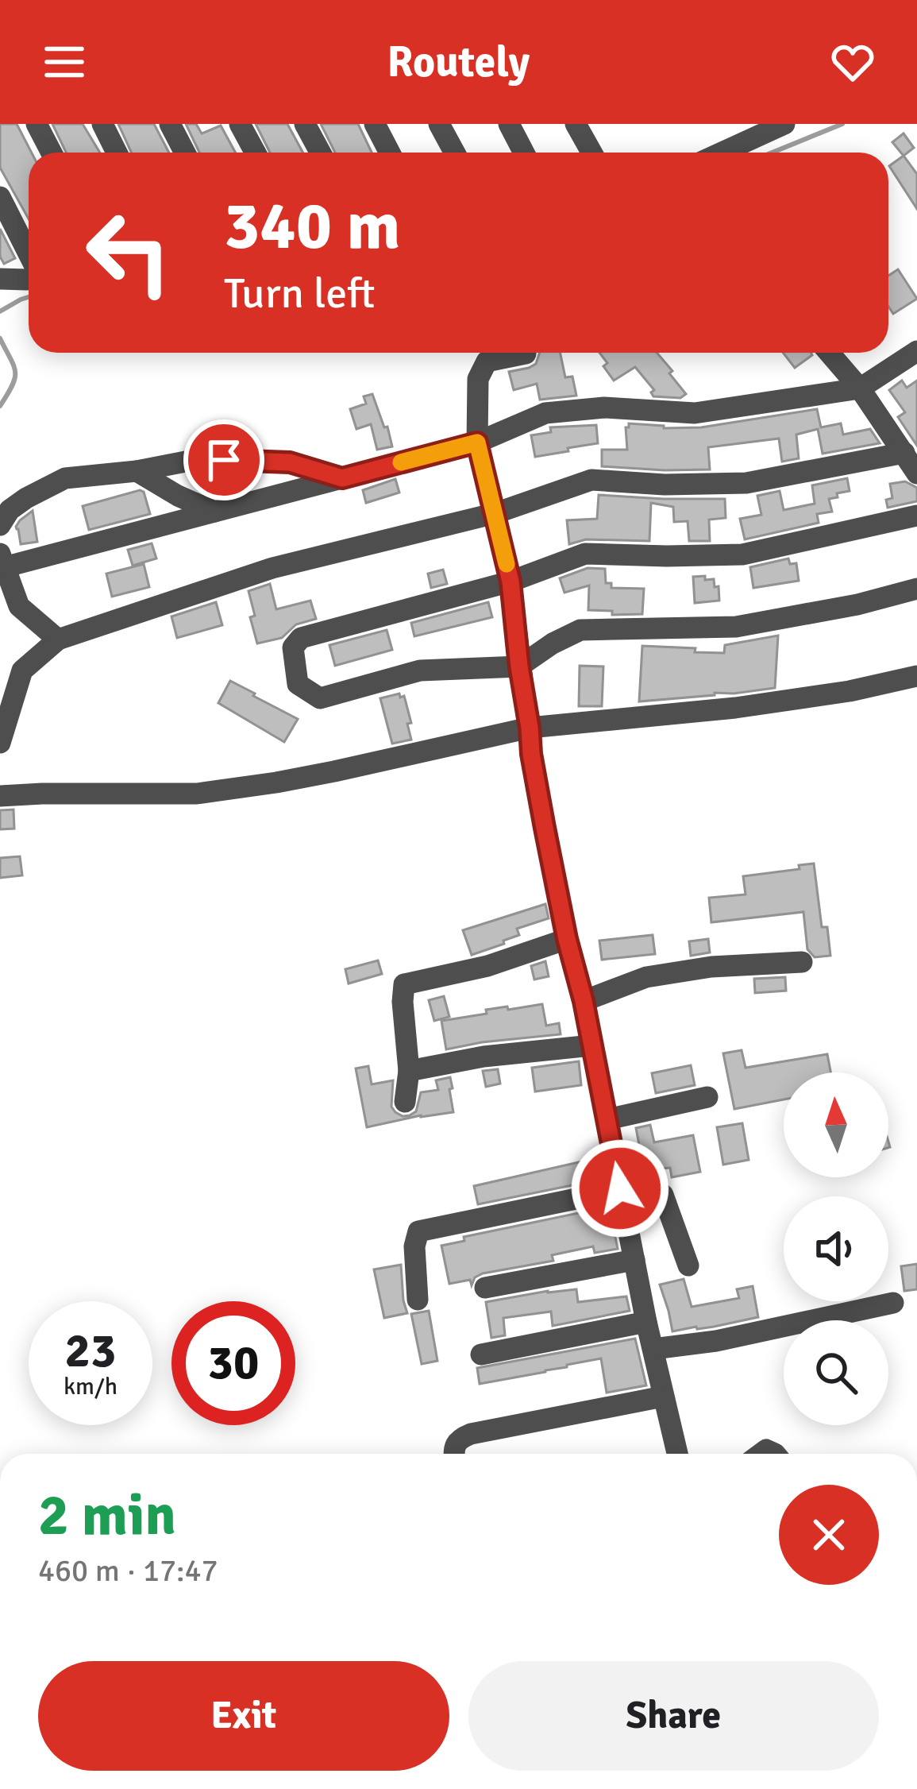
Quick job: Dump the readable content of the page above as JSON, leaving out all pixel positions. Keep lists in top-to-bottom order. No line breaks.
{"north":"top","page":{"header":"Routely","turn":["340 m","Turn left"],"speed":"23 km/h","limit":"30","heading":["2 min","460 m · 17:47"],"buttons":["Exit","Share"]}}
